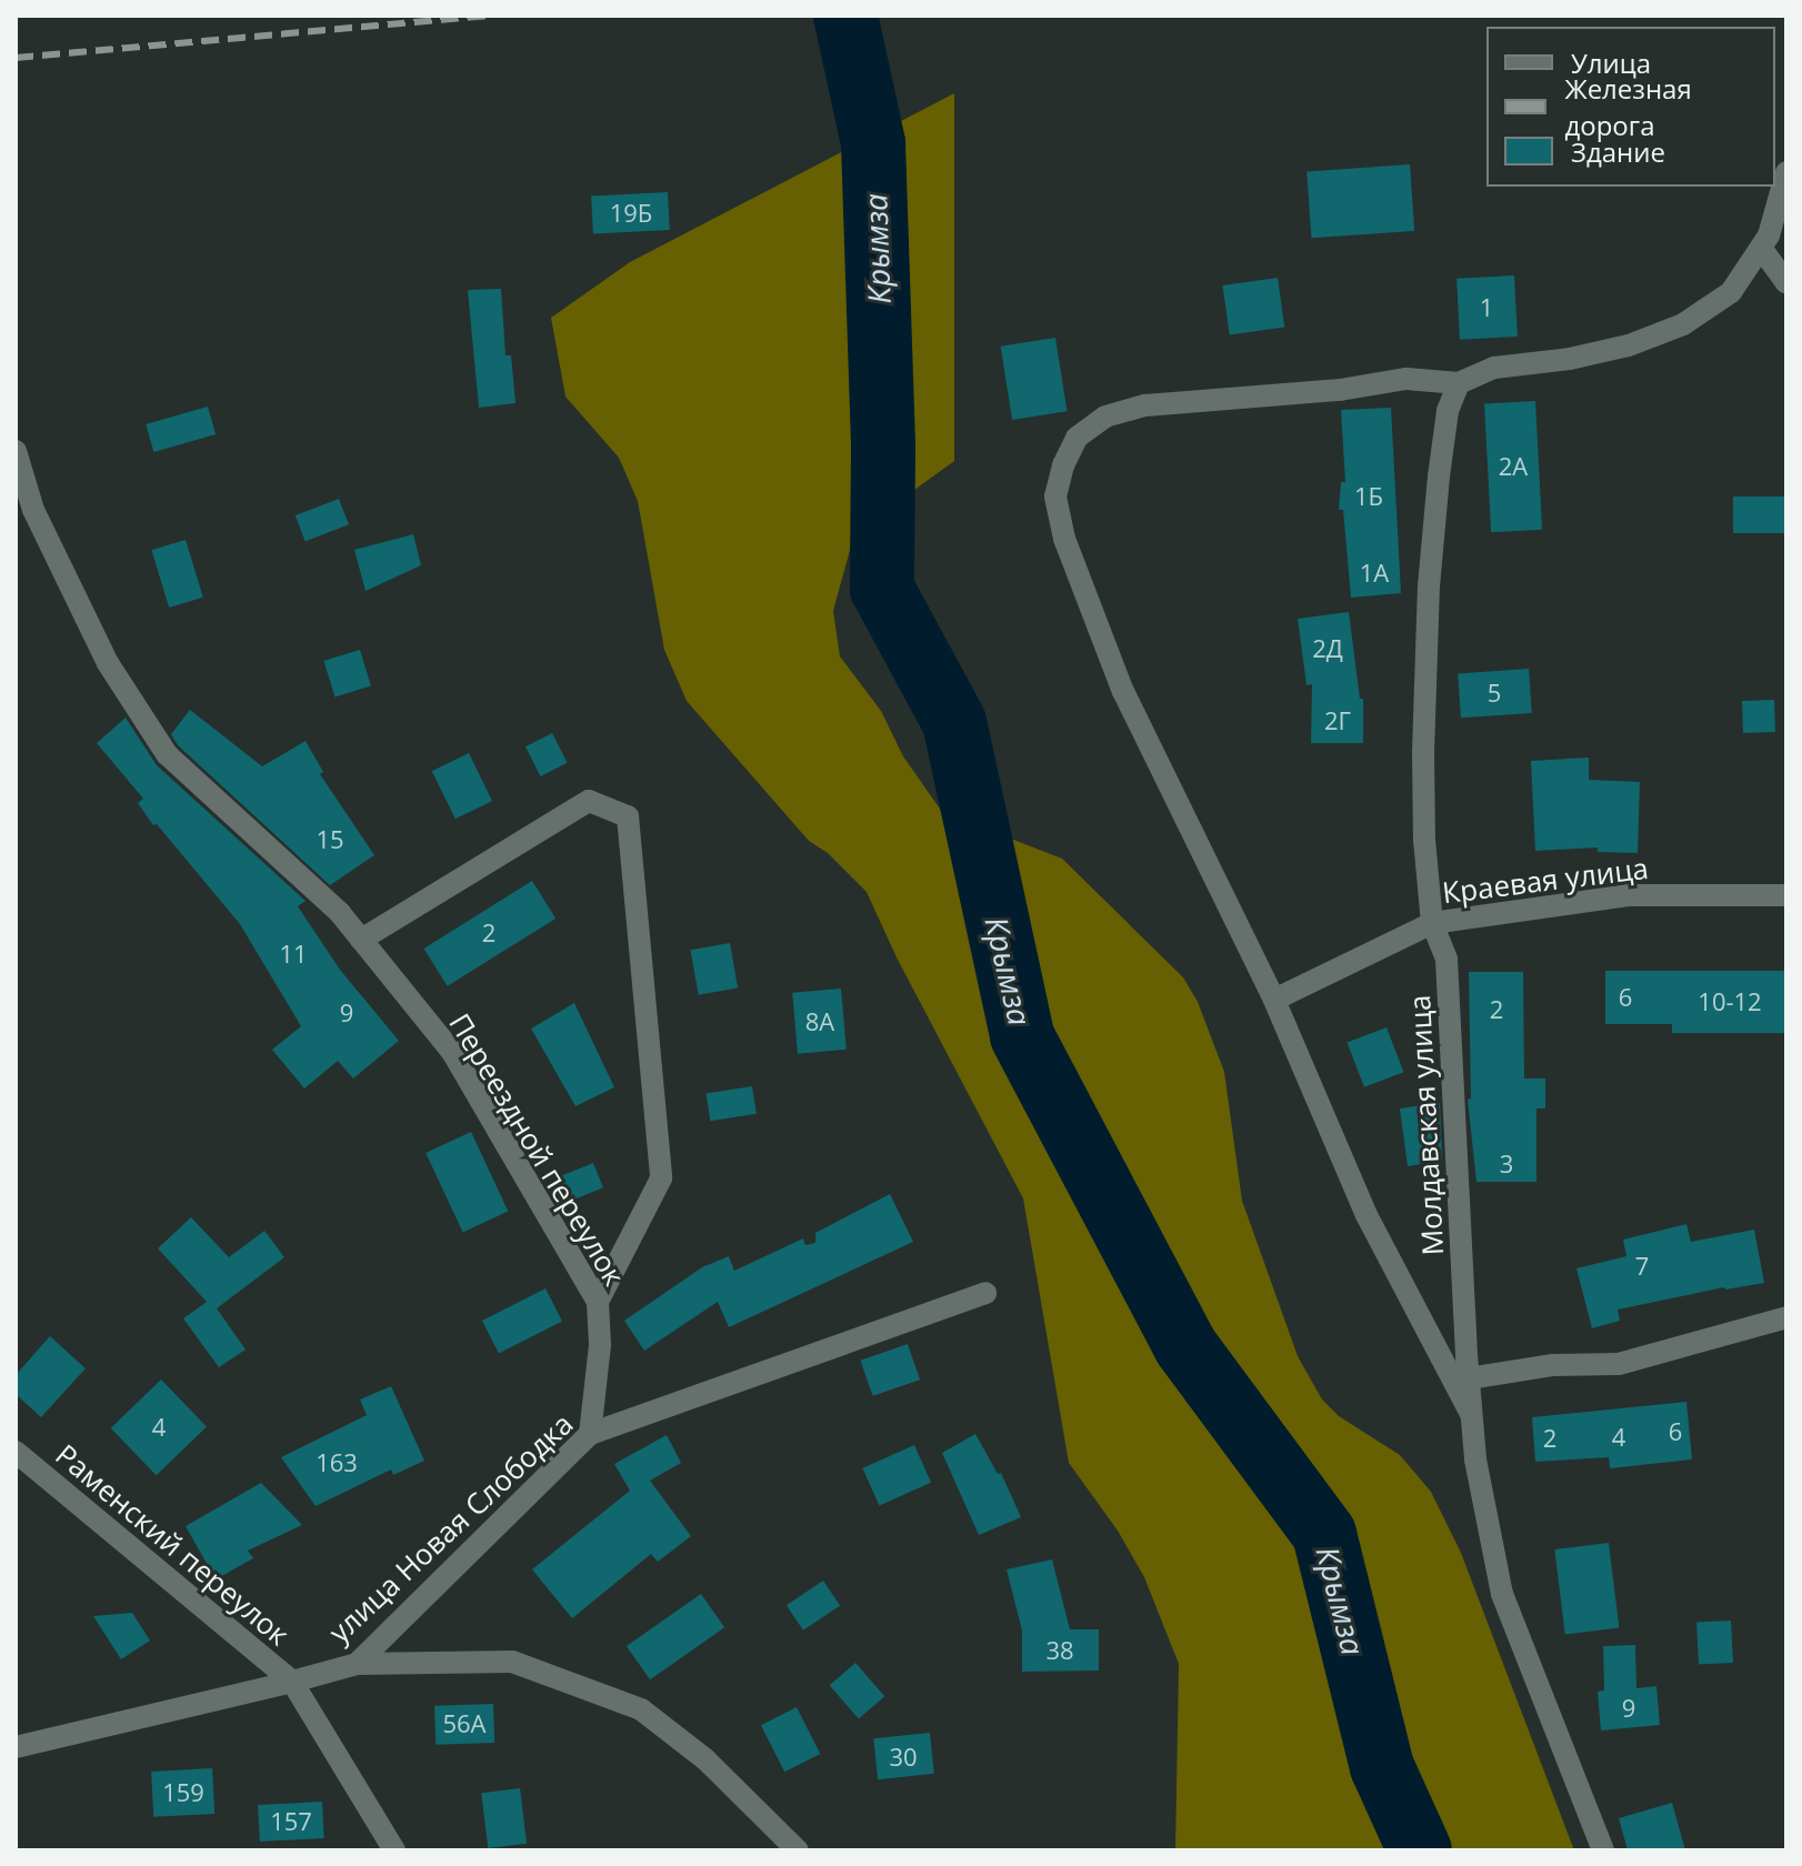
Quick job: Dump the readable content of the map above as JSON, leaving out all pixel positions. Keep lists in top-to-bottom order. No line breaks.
{"streets":{"street":["Краевая улица","Молдавская улица","Переездной переулок","улица Новая Слободка","Раменский переулок"]},"crossings":[["Краевая улица","Молдавская улица"],["Переездной переулок","улица Новая Слободка"],["улица Новая Слободка","Раменский переулок"]],"water":["Крымза"],"house_numbers":["19Б","1","2А","1Б","1А","2Д","5","2Г","15","2","11","6","10-12","2","9","8А","3","7","4","6","4","2","163","38","9","56А","30","159","157"],"legend":["Улица","Железная дорога","Здание"]}
